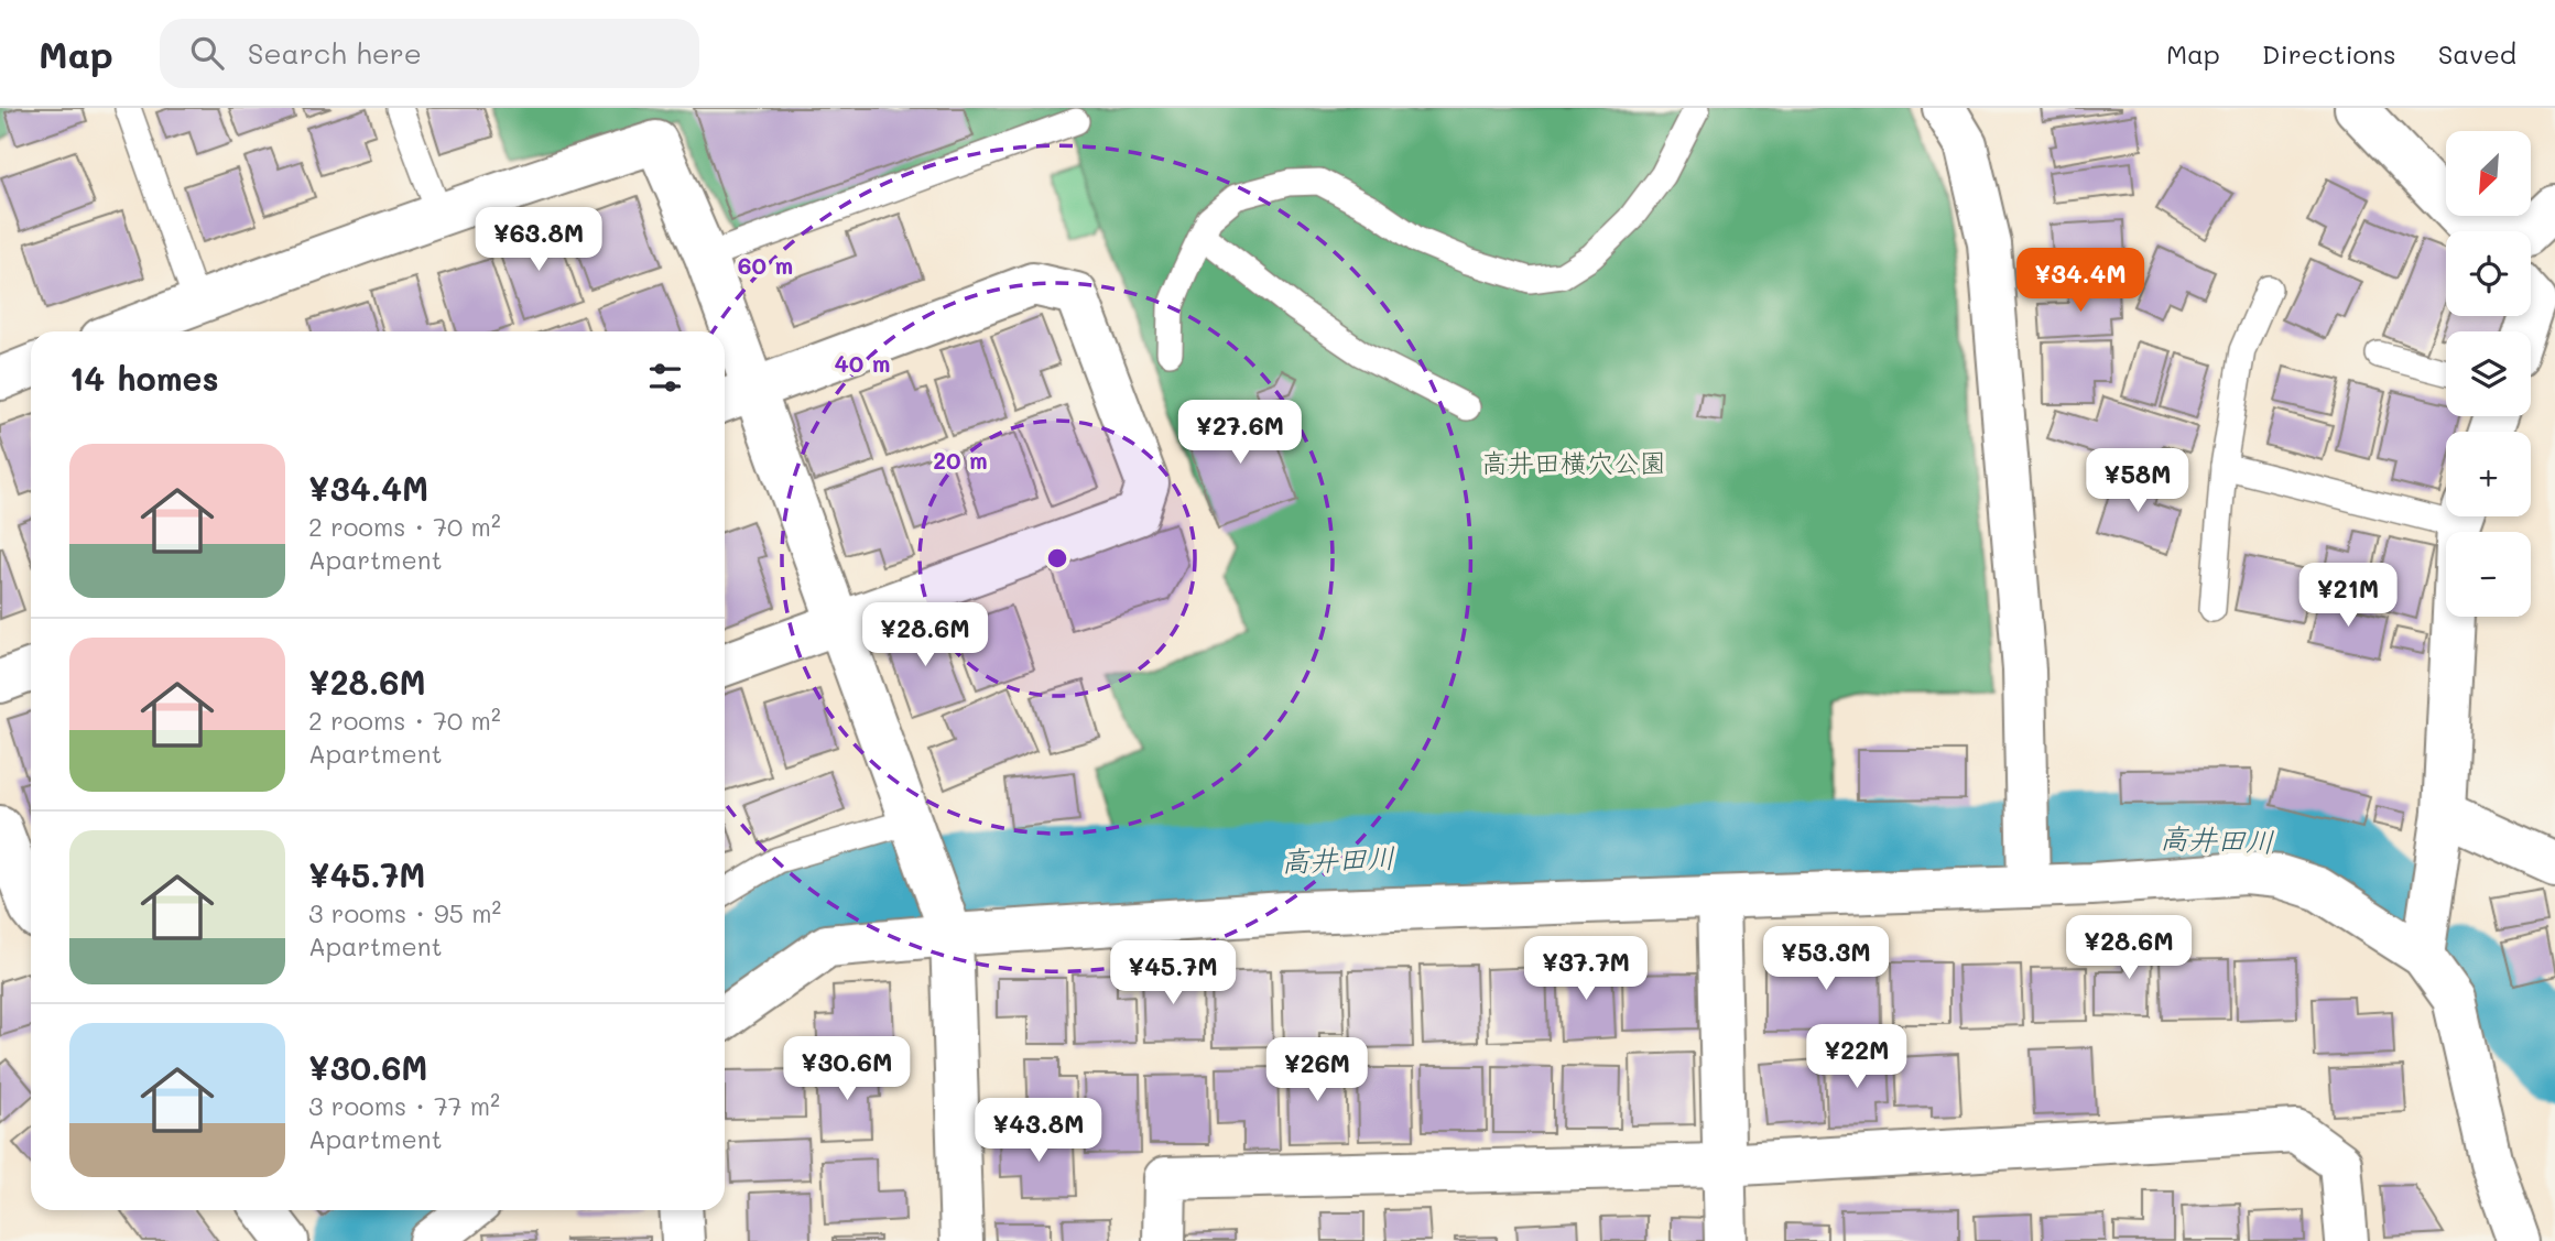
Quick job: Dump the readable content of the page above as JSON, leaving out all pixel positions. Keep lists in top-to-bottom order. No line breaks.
{"water":["高井田川"],"parks":["高井田横穴公園"],"north":"bottom left","page":{"header":"Map","search":"Search here","nav":["Map","Directions","Saved"],"map_buttons":["+","−"],"price":["¥63.8M","¥34.4M","¥27.6M","¥58M","¥21M","¥28.6M","¥28.6M","¥53.3M","¥37.7M","¥45.7M","¥22M","¥30.6M","¥26M","¥43.8M"],"heading":"14 homes","list":[{"name":"¥34.4M","note":"2 rooms · 70 m² · Apartment"},{"name":"¥28.6M","note":"2 rooms · 70 m² · Apartment"},{"name":"¥45.7M","note":"3 rooms · 95 m² · Apartment"},{"name":"¥30.6M","note":"3 rooms · 77 m² · Apartment"}]},"rings":["60 m","40 m","20 m"]}
